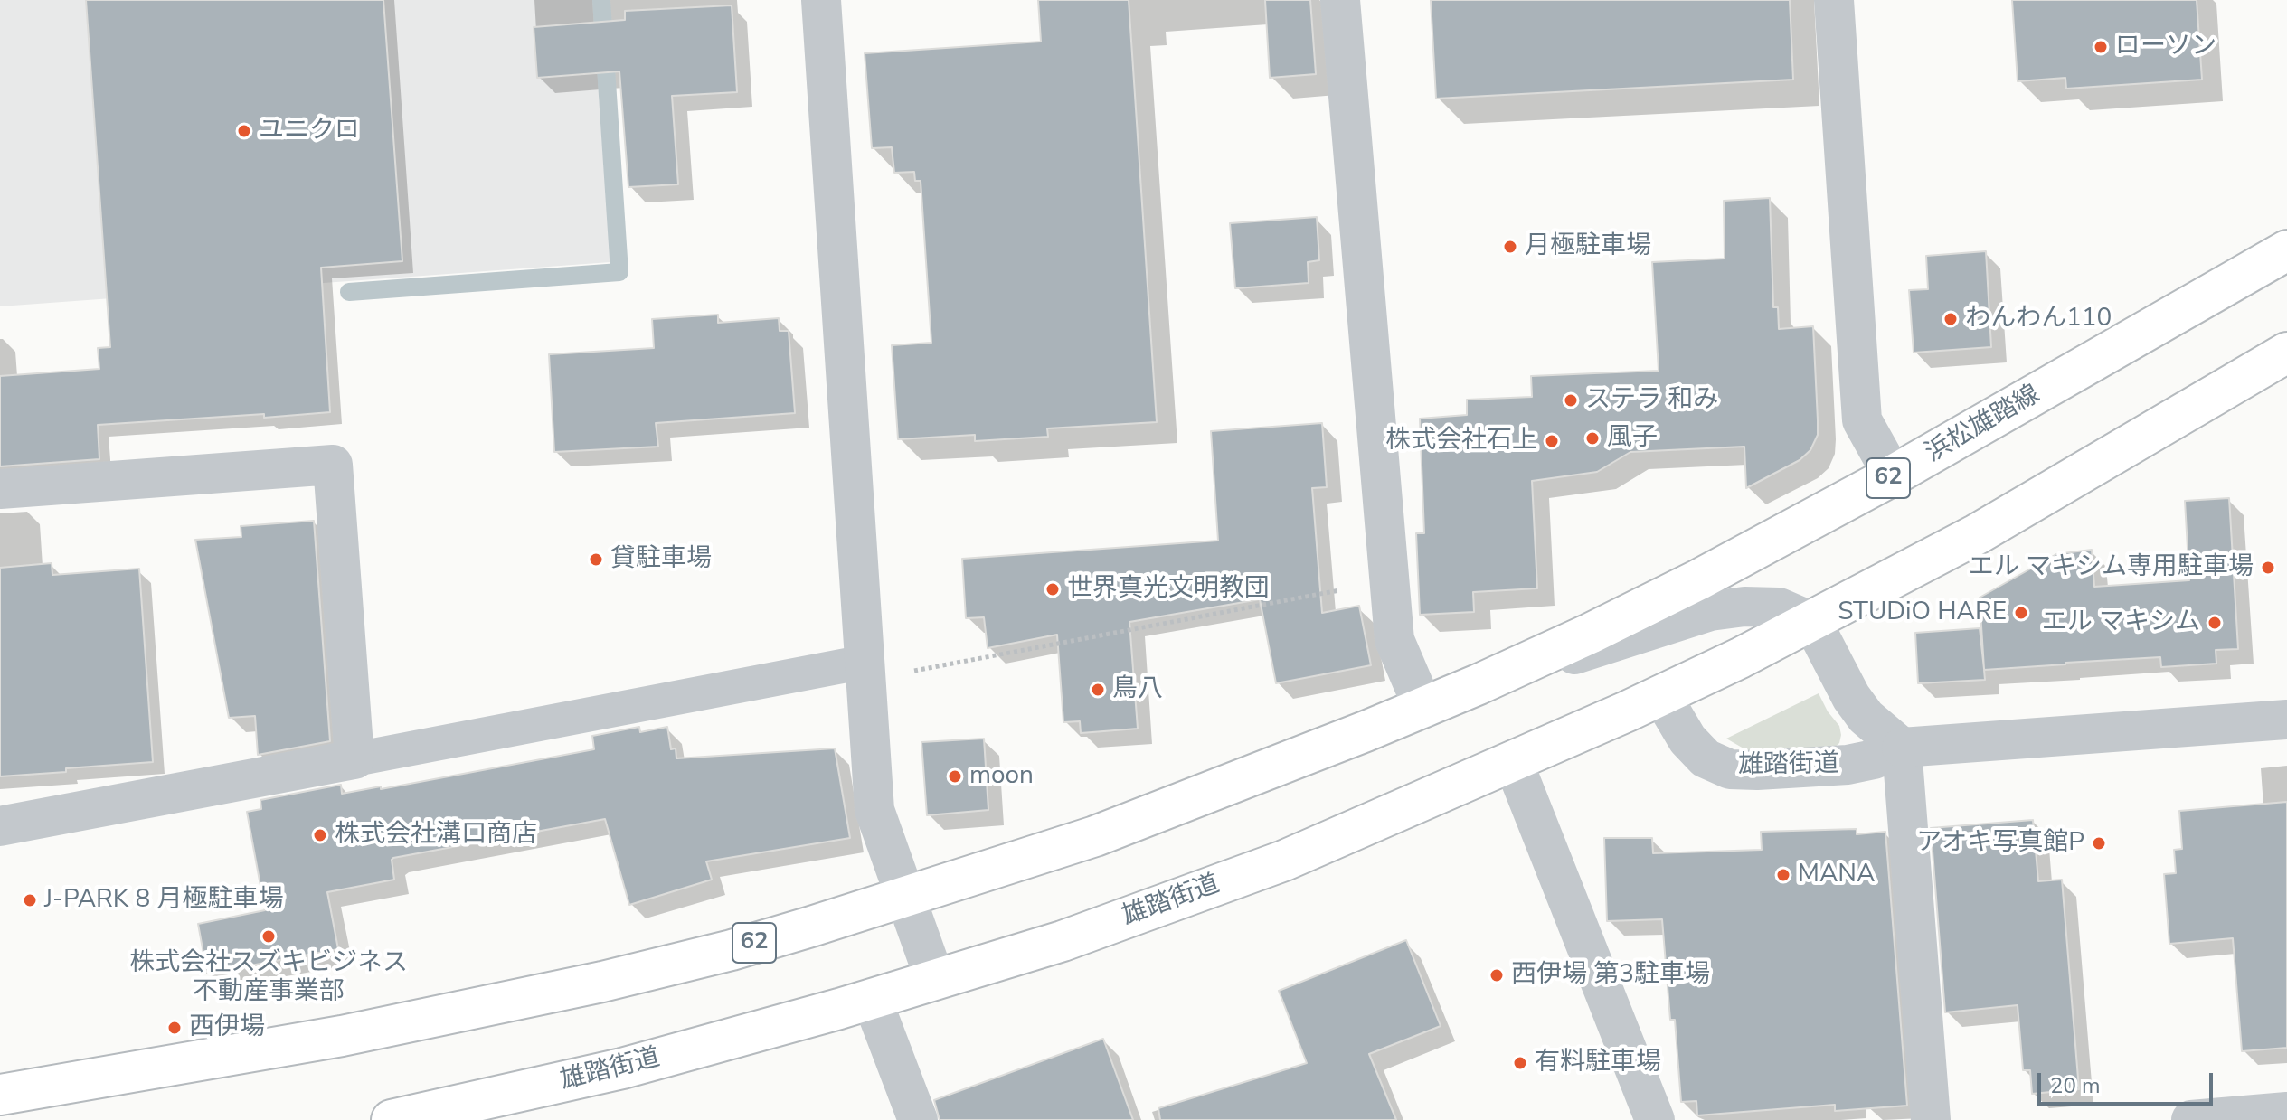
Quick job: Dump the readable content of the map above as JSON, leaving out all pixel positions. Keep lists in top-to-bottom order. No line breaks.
{"streets":{"main road":["浜松雄踏線","62","雄踏街道"]},"crossings":[["浜松雄踏線","62"]],"places":["ローソン","ユニクロ","月極駐車場","わんわん110","ステラ 和み","風子","株式会社石上","貸駐車場","エル マキシム専用駐車場","世界真光文明教団","STUDiO HARE","エル マキシム","鳥八","moon","株式会社溝口商店","アオキ写真館P","MANA","J-PARK 8 月極駐車場","株式会社スズキビジネス 不動産事業部","西伊場 第3駐車場","西伊場","有料駐車場"],"scale_bar":"20 m"}
